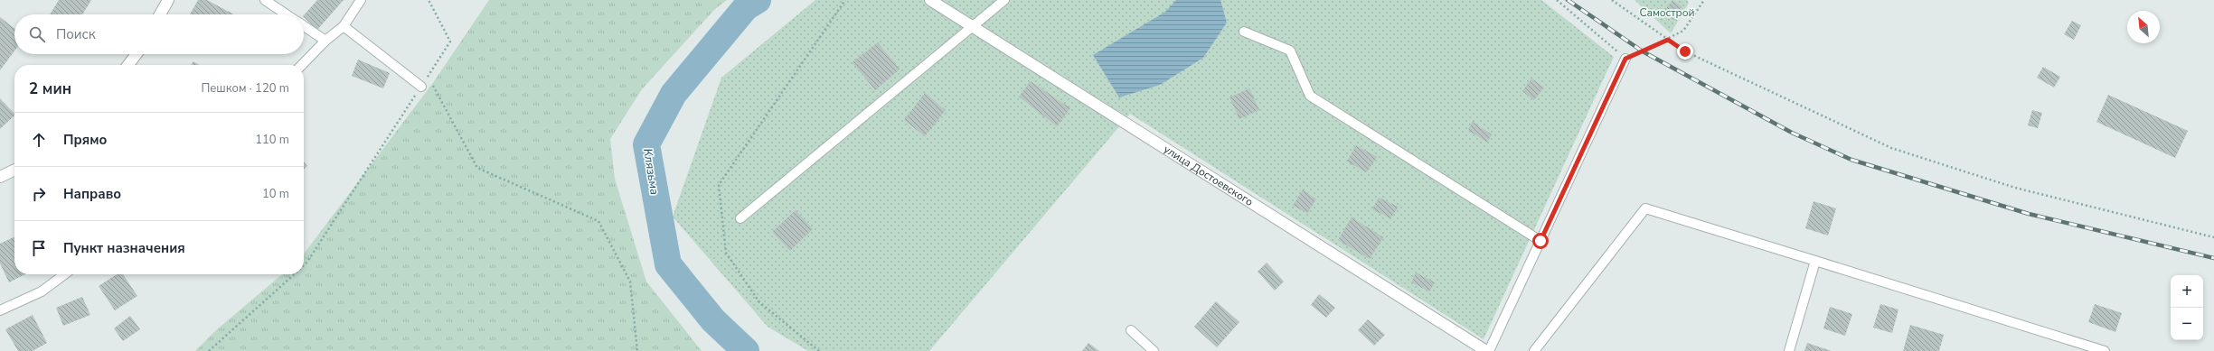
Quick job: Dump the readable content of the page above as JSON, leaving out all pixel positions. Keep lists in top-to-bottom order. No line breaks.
{"streets":{"street":["улица Достоевского"]},"water":["Клязьма"],"parks":["Самострой"],"north":"top left","page":{"search":"Поиск","heading":["2 мин","Пешком · 120 m"],"list":[["Прямо","110 m"],["Направо","10 m"],"Пункт назначения"],"map_buttons":["+","−"]}}
